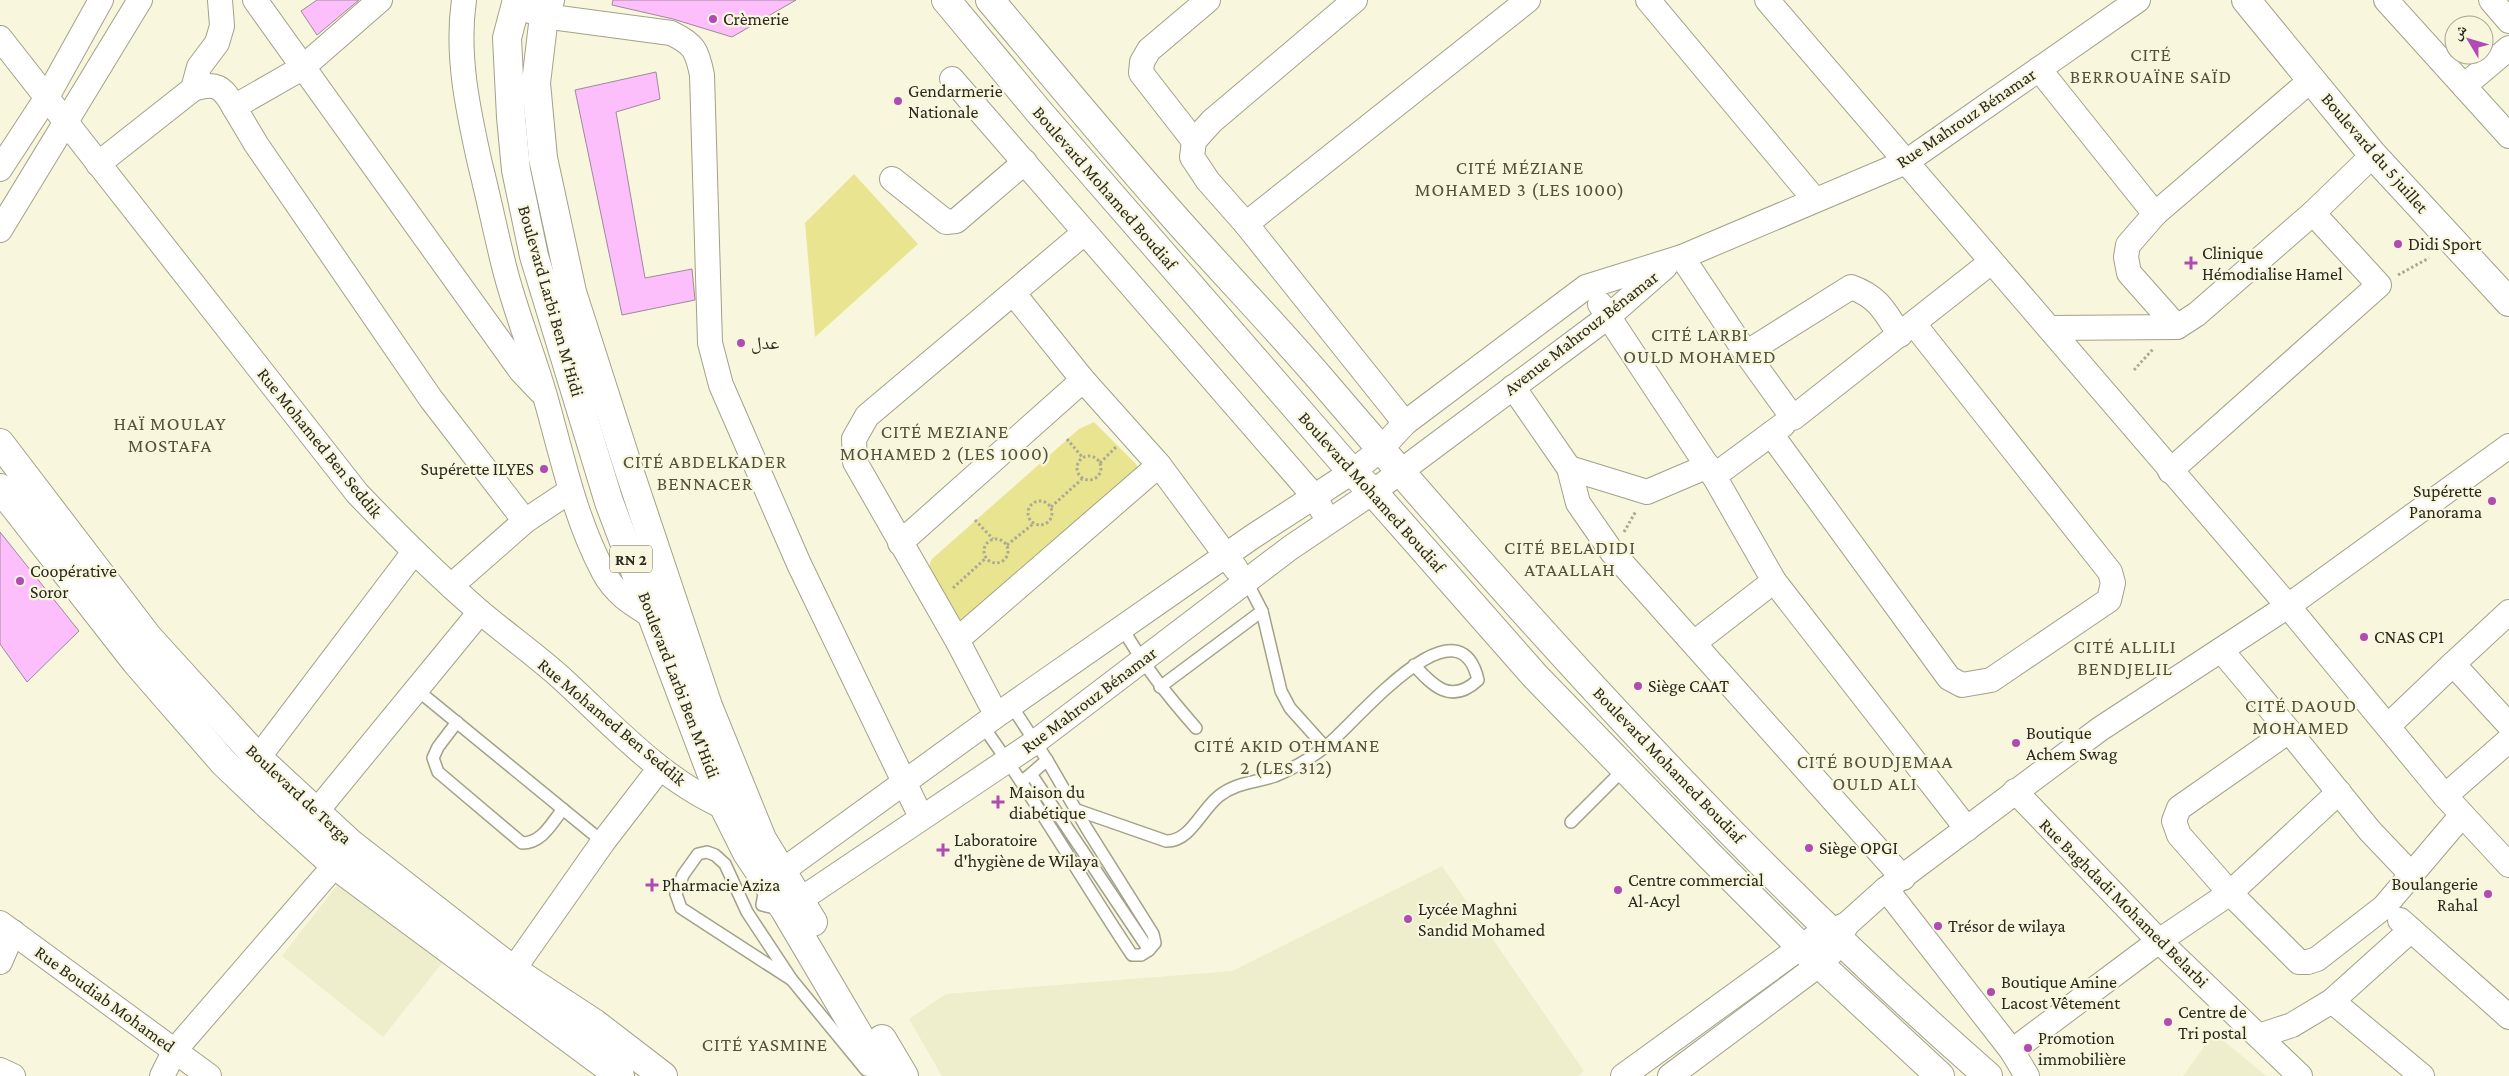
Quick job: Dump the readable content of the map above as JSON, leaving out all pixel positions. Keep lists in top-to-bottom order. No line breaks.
{"streets":{"main road":["Boulevard du 5 juillet","Boulevard Mohamed Boudiaf","Boulevard Larbi Ben M'Hidi","RN 2","Boulevard de Terga"],"street":["Rue Mahrouz Bénamar","Avenue Mahrouz Bénamar","Rue Mohamed Ben Seddik","Rue Baghdadi Mohamed Belarbi","Rue Boudiab Mohamed"]},"crossings":[["Rue Mahrouz Bénamar","Boulevard Mohamed Boudiaf"],["Rue Mahrouz Bénamar","Boulevard Larbi Ben M'Hidi"],["Rue Mahrouz Bénamar","Avenue Mahrouz Bénamar"],["Boulevard Mohamed Boudiaf","Avenue Mahrouz Bénamar"],["Boulevard Larbi Ben M'Hidi","Rue Mohamed Ben Seddik"]],"districts":["CITÉ BERROUAÏNE SAÏD","CITÉ MÉZIANE MOHAMED 3 (LES 1000)","CITÉ LARBI OULD MOHAMED","HAÏ MOULAY MOSTAFA","CITÉ MEZIANE MOHAMED 2 (LES 1000)","CITÉ ABDELKADER BENNACER","CITÉ BELADIDI ATAALLAH","CITÉ ALLILI BENDJELIL","CITÉ DAOUD MOHAMED","CITÉ AKID OTHMANE 2 (LES 312)","CITÉ BOUDJEMAA OULD ALI","CITÉ YASMINE"],"places":{"other":["Crèmerie","Gendarmerie Nationale","Didi Sport","عدل","Supérette ILYES","Supérette Panorama","Coopérative Soror","CNAS CP1","Siège CAAT","Boutique Achem Swag","Siège OPGI","Centre commercial Al-Acyl","Boulangerie Rahal","Lycée Maghni Sandid Mohamed","Trésor de wilaya","Boutique Amine Lacost Vêtement","Centre de Tri postal","Promotion immobilière"],"health":["Clinique Hémodialise Hamel","Maison du diabétique","Laboratoire d'hygiène de Wilaya","Pharmacie Aziza"]},"north":"top left"}
